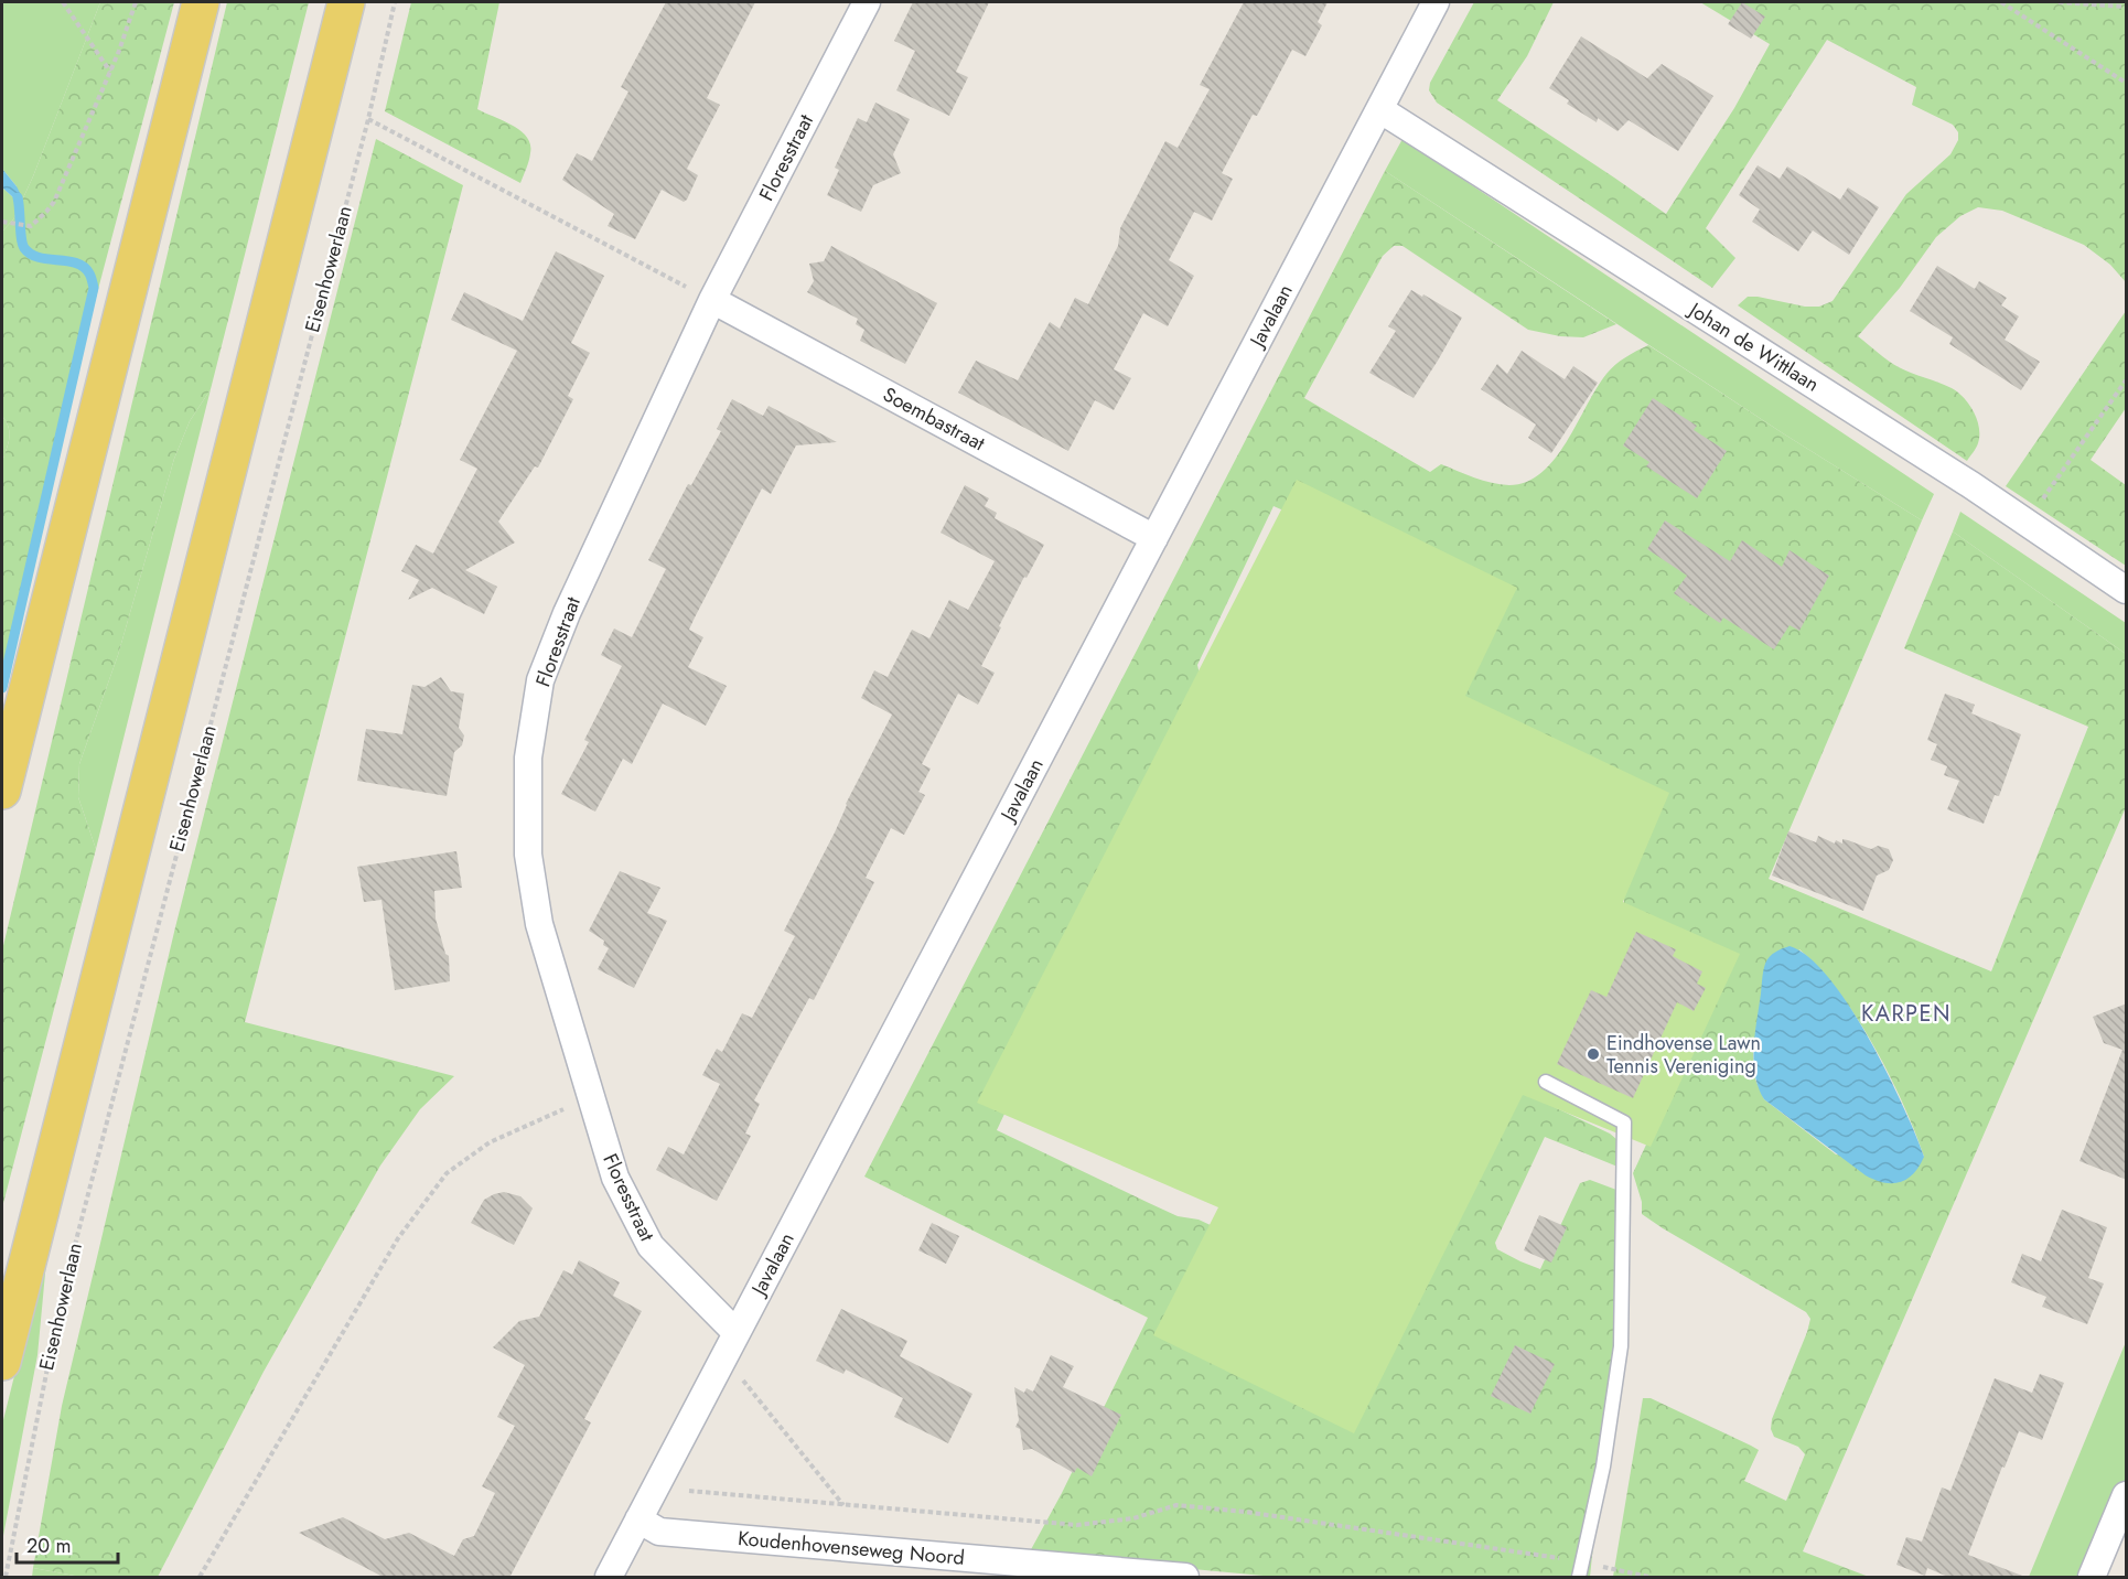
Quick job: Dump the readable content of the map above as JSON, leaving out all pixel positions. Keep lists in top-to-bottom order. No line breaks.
{"streets":{"street":["Floresstraat","Javalaan","Johan de Wittlaan","Soembastraat","Koudenhovenseweg Noord"],"path":["Eisenhowerlaan"]},"crossings":[["Floresstraat","Javalaan"],["Floresstraat","Soembastraat"],["Javalaan","Johan de Wittlaan"],["Javalaan","Soembastraat"],["Javalaan","Koudenhovenseweg Noord"]],"districts":["KARPEN"],"places":["Eindhovense Lawn Tennis Vereniging"],"scale_bar":"20 m"}
